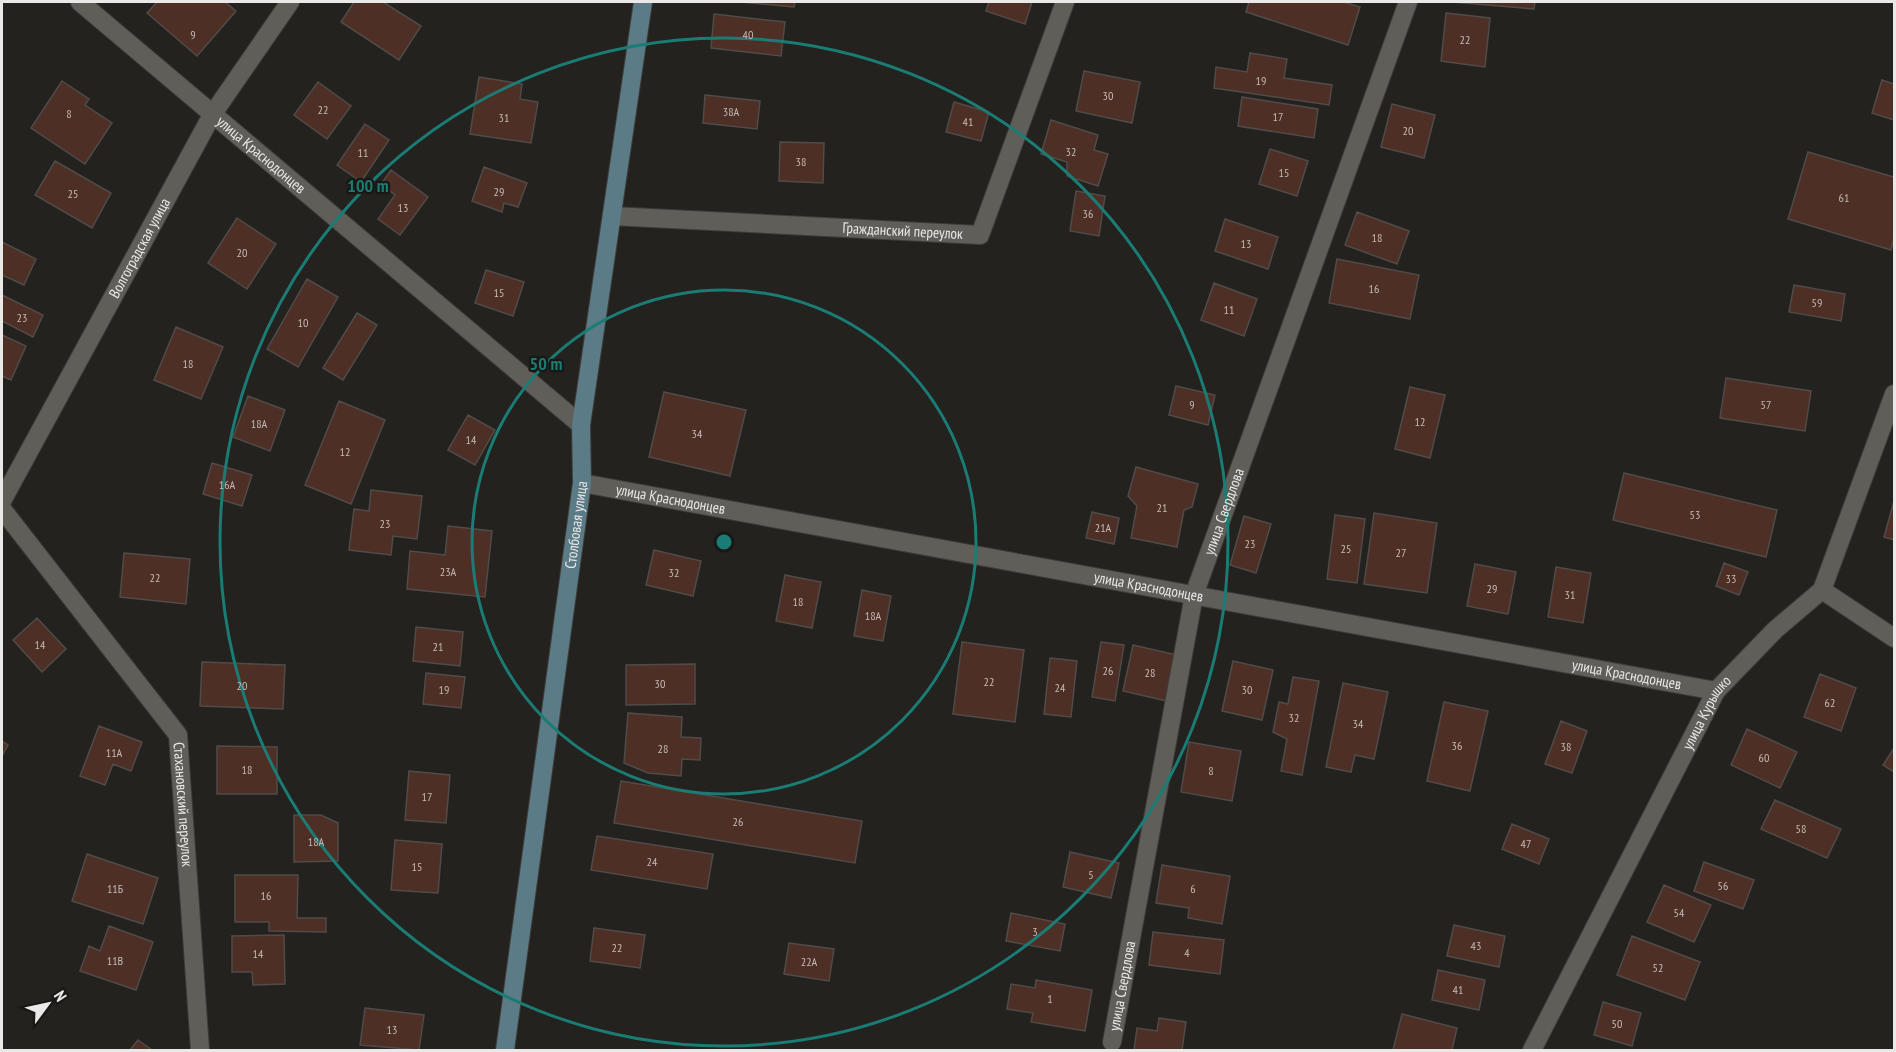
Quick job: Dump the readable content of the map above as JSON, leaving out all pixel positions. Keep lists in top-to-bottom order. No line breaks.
{"streets":{"street":["улица Краснодонцев","Гражданский переулок","Волгоградская улица","улица Свердлова","Столбовая улица","улица Курышко","Стахановский переулок"]},"crossings":[["улица Краснодонцев","Волгоградская улица"],["улица Краснодонцев","улица Свердлова"],["улица Краснодонцев","Столбовая улица"],["улица Краснодонцев","улица Курышко"],["Гражданский переулок","Столбовая улица"]],"house_numbers":["9","40","22","19","30","22","38А","8","17","31","41","20","32","11","38","15","29","25","61","13","36","18","13","20","16","15","59","11","23","10","18","9","57","12","18А","34","14","12","16А","21","53","23","21А","23","25","27","23А","32","22","33","29","31","18","18А","14","21","26","28","22","30","20","24","19","30","62","32","34","36","38","28","11А","60","18","8","17","26","58","18А","47","24","15","5","56","11Б","6","16","54","3","43","22","4","14","11В","22А","52","41","1","50","13"],"north":"top right","rings":["100 m","50 m"]}
